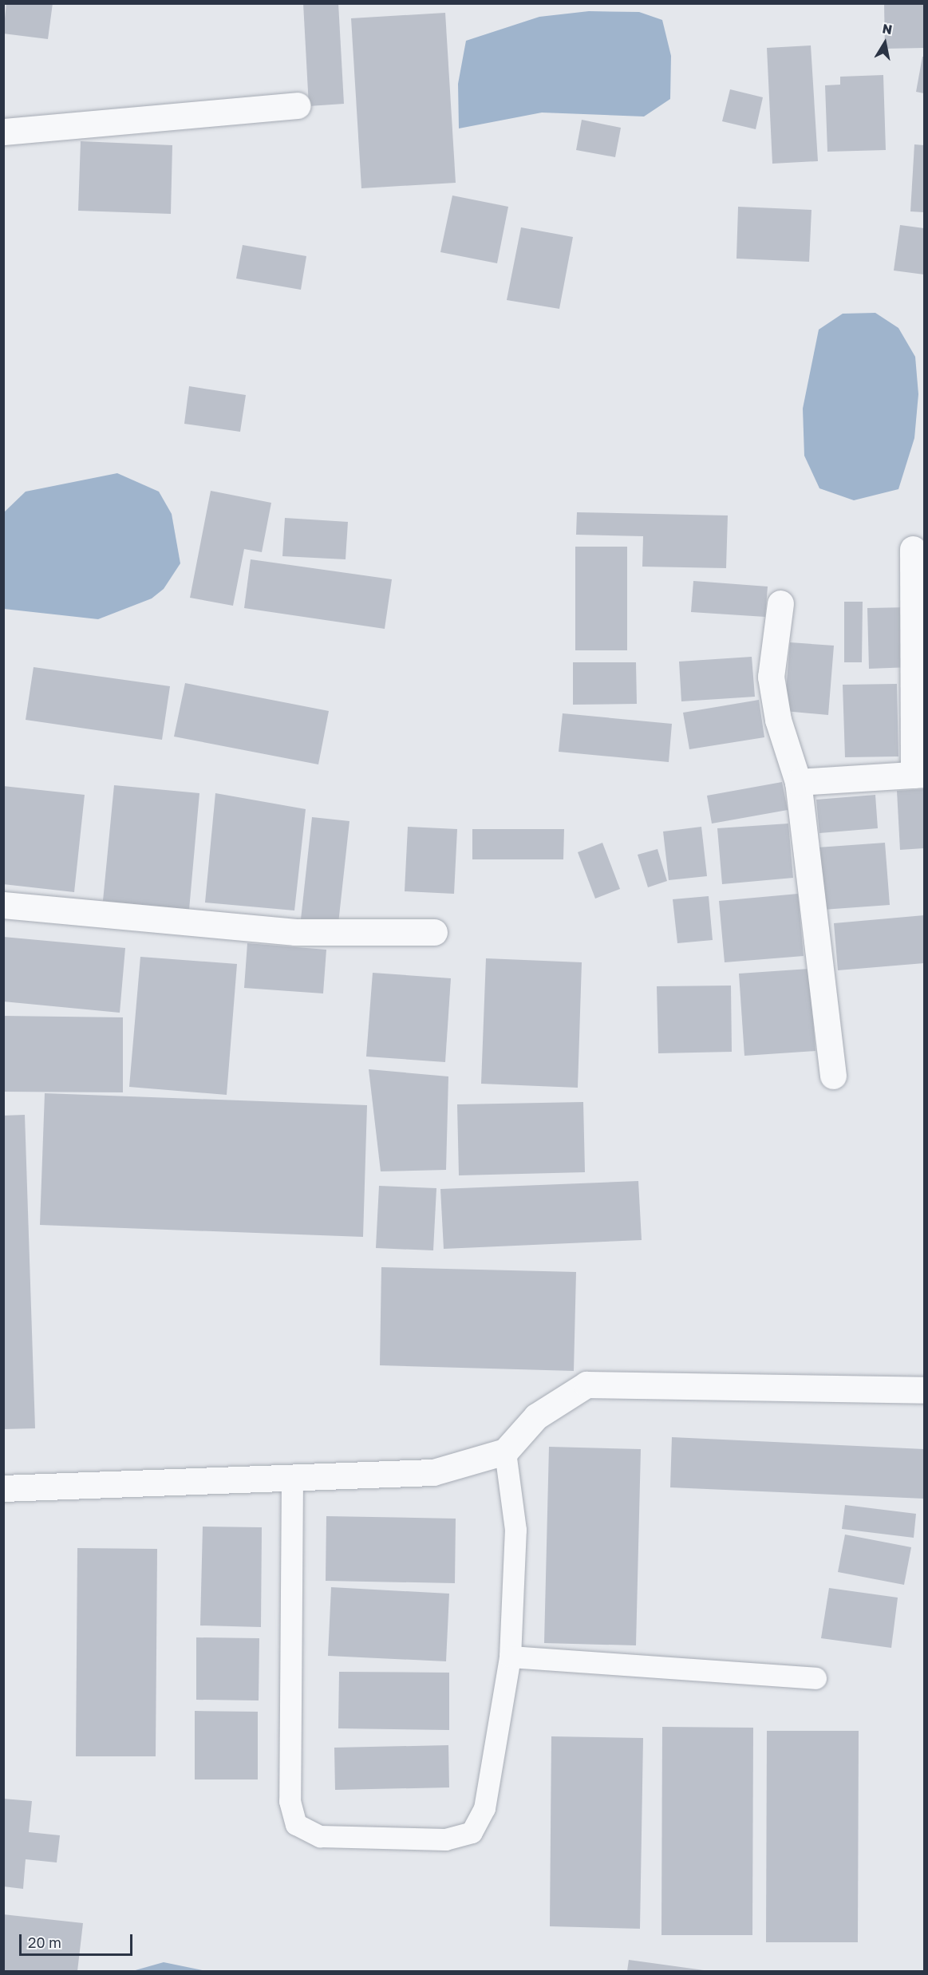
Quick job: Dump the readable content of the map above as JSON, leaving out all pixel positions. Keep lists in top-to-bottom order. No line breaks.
{"scale_bar":"20 m","north":"top"}
